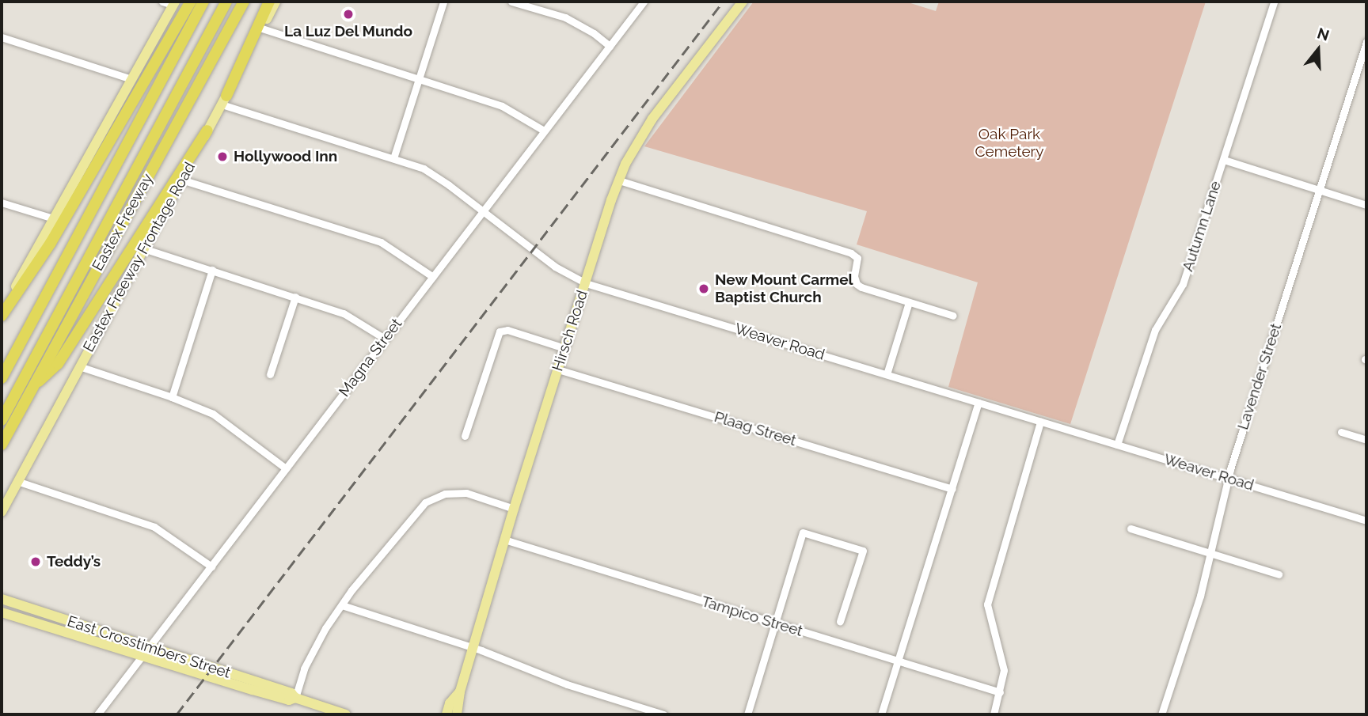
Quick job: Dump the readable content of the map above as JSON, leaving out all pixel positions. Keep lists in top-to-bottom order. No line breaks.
{"streets":{"highway":["Eastex Freeway"],"main road":["Eastex Freeway Frontage Road","Hirsch Road","East Crosstimbers Street"],"street":["Autumn Lane","Weaver Road","Magna Street","Lavender Street","Plaag Street","Tampico Street"]},"crossings":[["Autumn Lane","Weaver Road"],["Eastex Freeway Frontage Road","Weaver Road"],["Hirsch Road","Weaver Road"],["Hirsch Road","Plaag Street"],["Hirsch Road","Tampico Street"],["Weaver Road","Magna Street"],["Weaver Road","Lavender Street"],["Magna Street","East Crosstimbers Street"]],"parks":["Oak Park Cemetery"],"places":["La Luz Del Mundo","Hollywood Inn","New Mount Carmel Baptist Church","Teddy’s"],"north":"top"}
